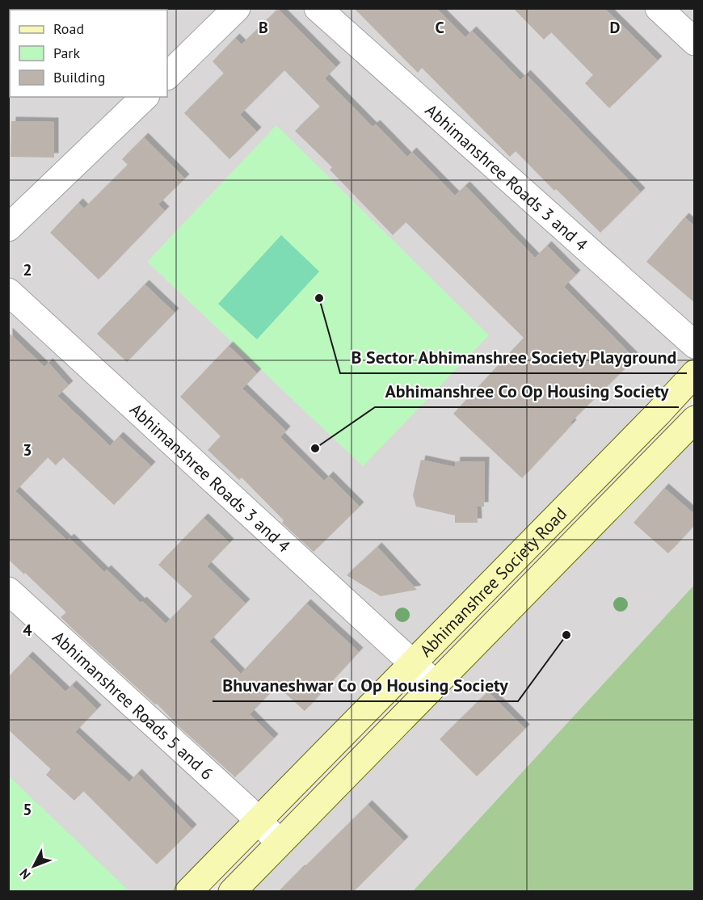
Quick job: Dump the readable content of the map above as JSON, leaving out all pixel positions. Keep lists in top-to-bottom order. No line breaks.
{"streets":{"street":["Abhimanshree Roads 3 and 4","Abhimanshree Society Road","Abhimanshree Roads 5 and 6"]},"crossings":[["Abhimanshree Roads 3 and 4","Abhimanshree Society Road"],["Abhimanshree Society Road","Abhimanshree Roads 5 and 6"]],"places":["B Sector Abhimanshree Society Playground","Abhimanshree Co Op Housing Society","Bhuvaneshwar Co Op Housing Society"],"legend":["Road","Park","Building"],"north":"bottom left","grid":{"columns":["B","C","D"],"rows":["2","3","4","5"]}}
